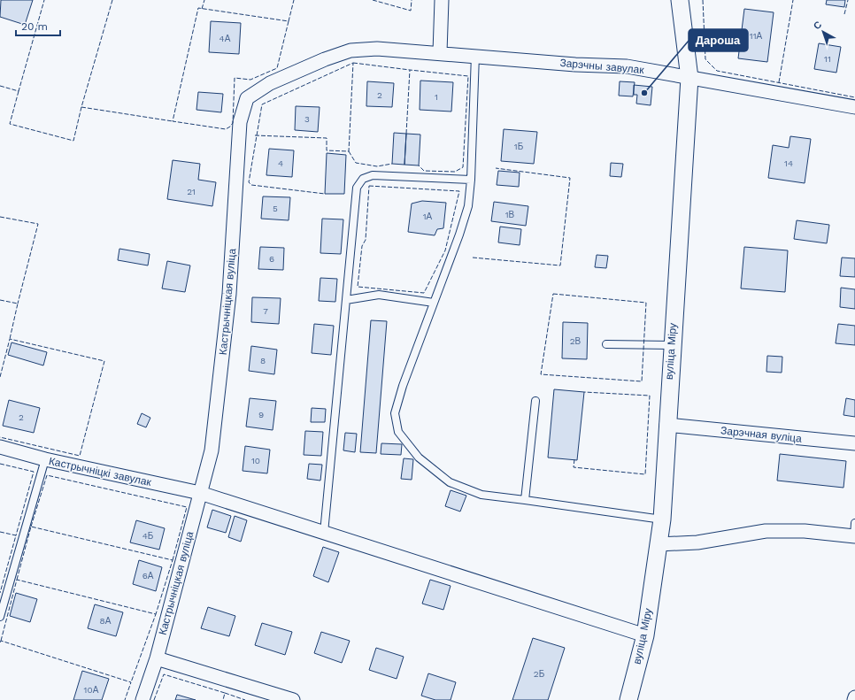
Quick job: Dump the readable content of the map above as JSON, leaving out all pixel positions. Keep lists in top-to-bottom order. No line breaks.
{"streets":{"street":["Зарэчны завулак","Кастрычніцкая вуліца","вуліца Міру","Зарэчная вуліца","Кастрычніцкі завулак"]},"crossings":[["Зарэчны завулак","Кастрычніцкая вуліца"],["Зарэчны завулак","вуліца Міру"],["Кастрычніцкая вуліца","Кастрычніцкі завулак"],["вуліца Міру","Зарэчная вуліца"],["вуліца Міру","Кастрычніцкі завулак"]],"places":["Дароша"],"house_numbers":["11А","4А","11","2","1","3","1Б","4","14","21","5","1В","1А","6","7","2В","8","9","2","10","4Б","6А","8А","2Б","10А"],"scale_bar":"20 m","north":"top left"}
